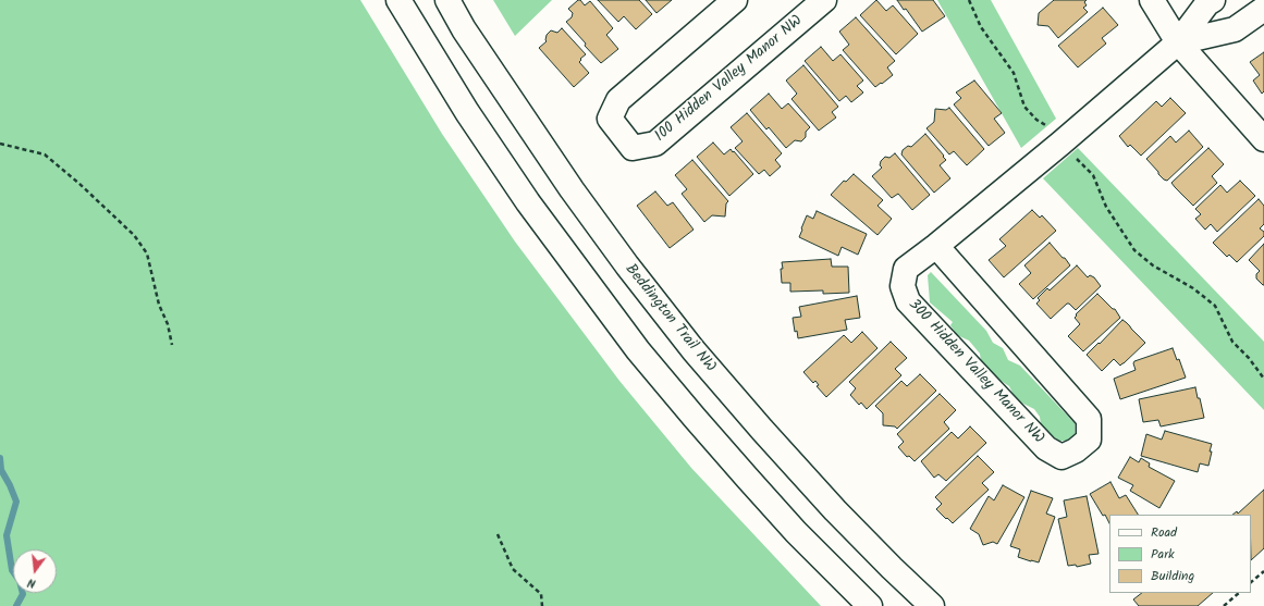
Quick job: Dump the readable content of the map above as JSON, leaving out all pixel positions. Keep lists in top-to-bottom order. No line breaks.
{"streets":{"street":["100 Hidden Valley Manor NW","Beddington Trail NW","300 Hidden Valley Manor NW"]},"legend":["Road","Park","Building"],"north":"bottom"}
